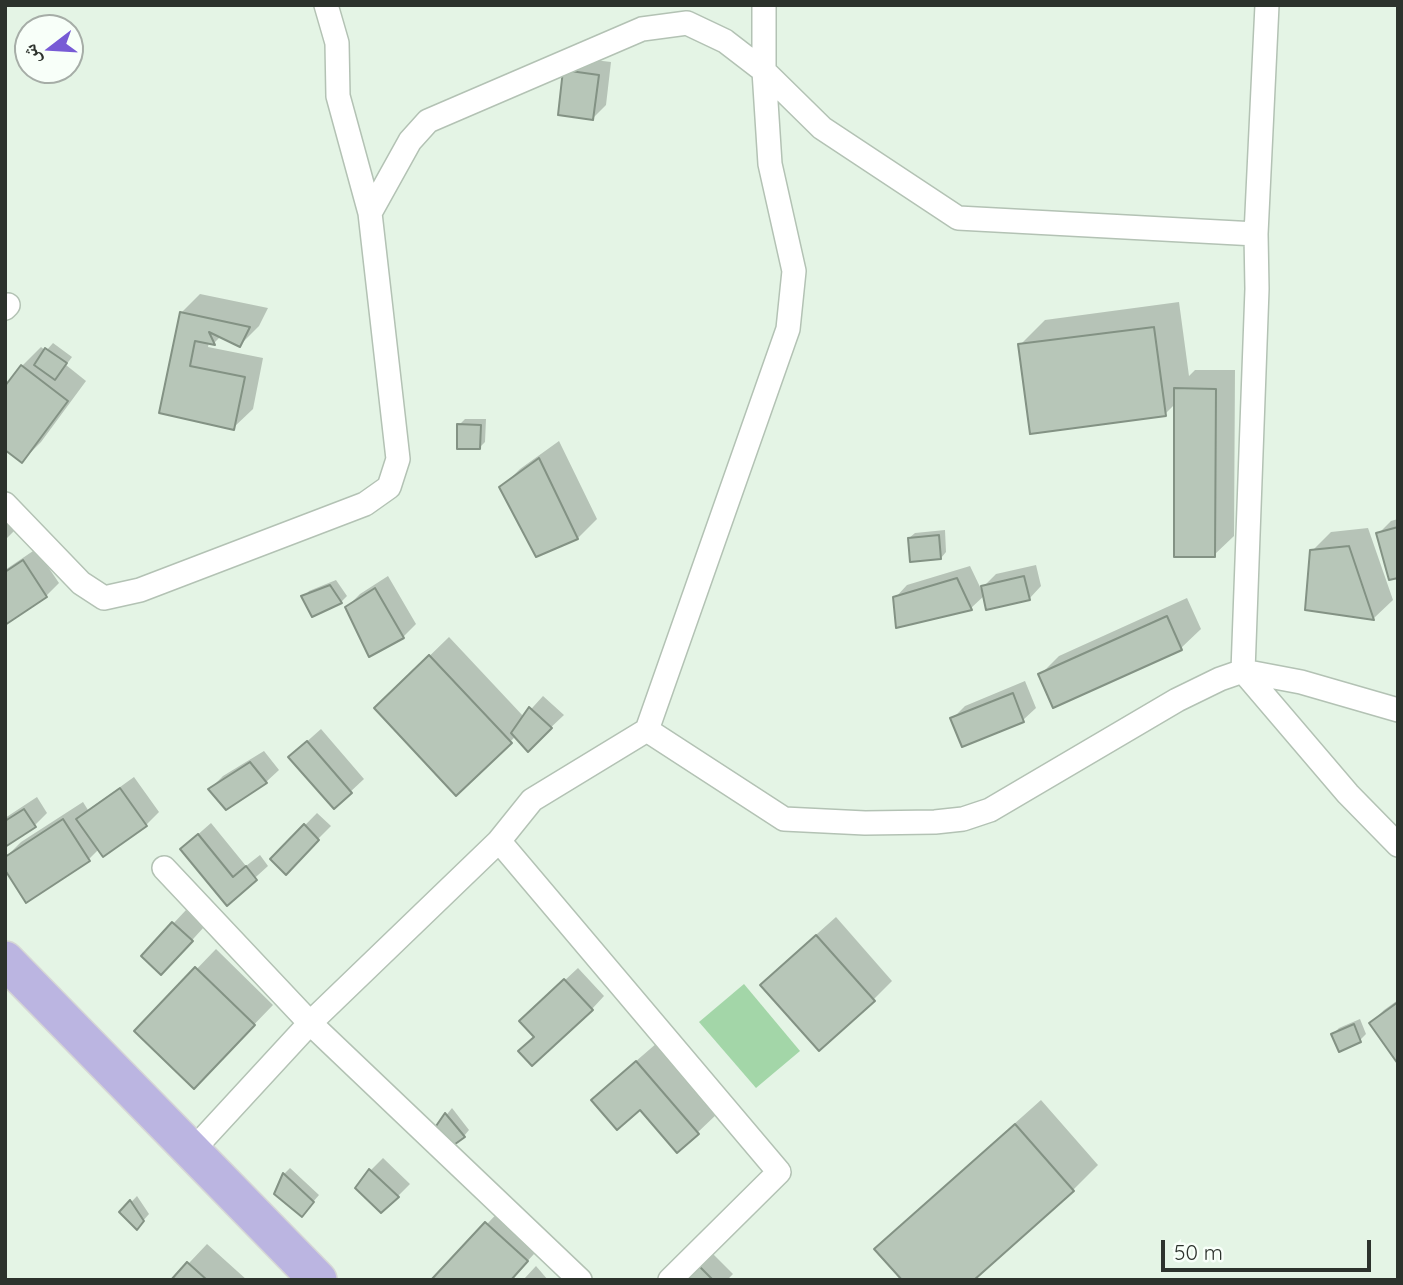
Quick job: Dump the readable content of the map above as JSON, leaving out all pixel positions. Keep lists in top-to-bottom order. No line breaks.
{"scale_bar":"50 m","north":"left"}
